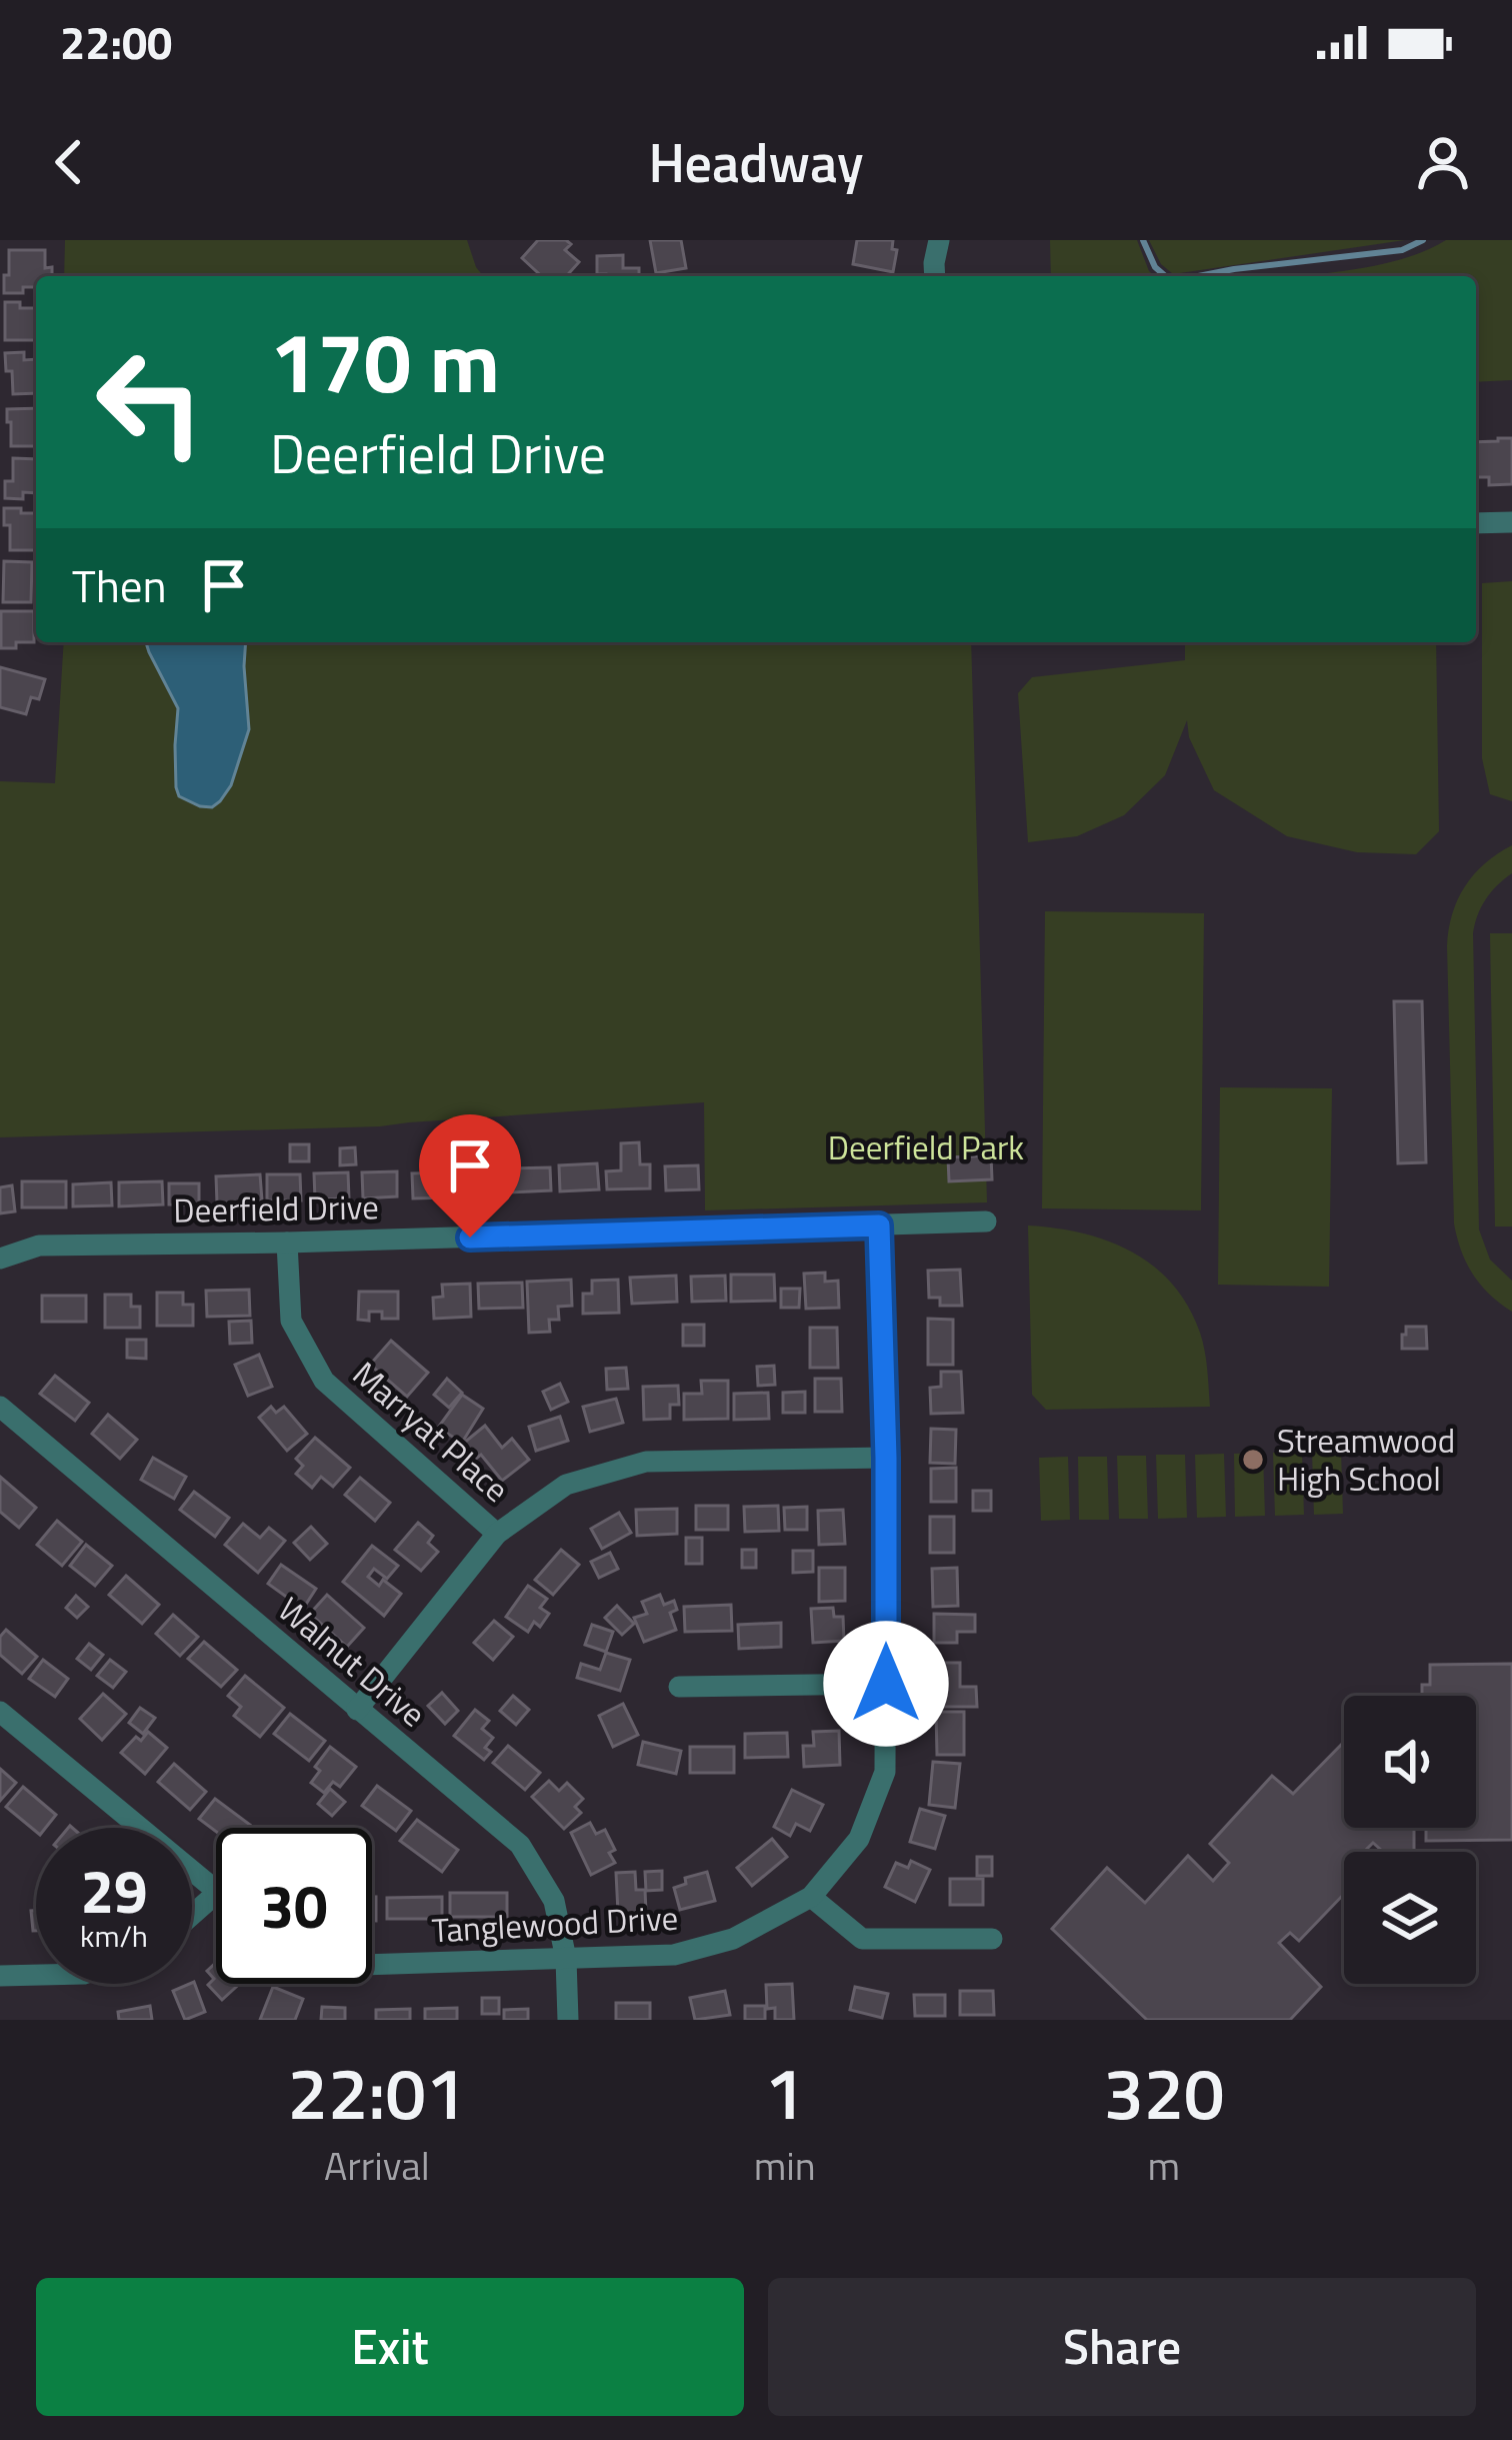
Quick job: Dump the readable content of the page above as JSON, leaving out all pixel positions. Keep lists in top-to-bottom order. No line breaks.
{"streets":{"street":["Deerfield Drive","Marryat Place","Walnut Drive","Tanglewood Drive"]},"crossings":[["Deerfield Drive","Marryat Place"],["Deerfield Drive","Tanglewood Drive"],["Walnut Drive","Tanglewood Drive"]],"parks":["Deerfield Park"],"places":["Streamwood High School"],"page":{"status":"22:00","header":"Headway","turn":["170 m","Deerfield Drive"],"then":"Then","speed":"29 km/h","limit":"30","eta":["22:01","Arrival","1","min","320","m"],"buttons":["Exit","Share"]}}
